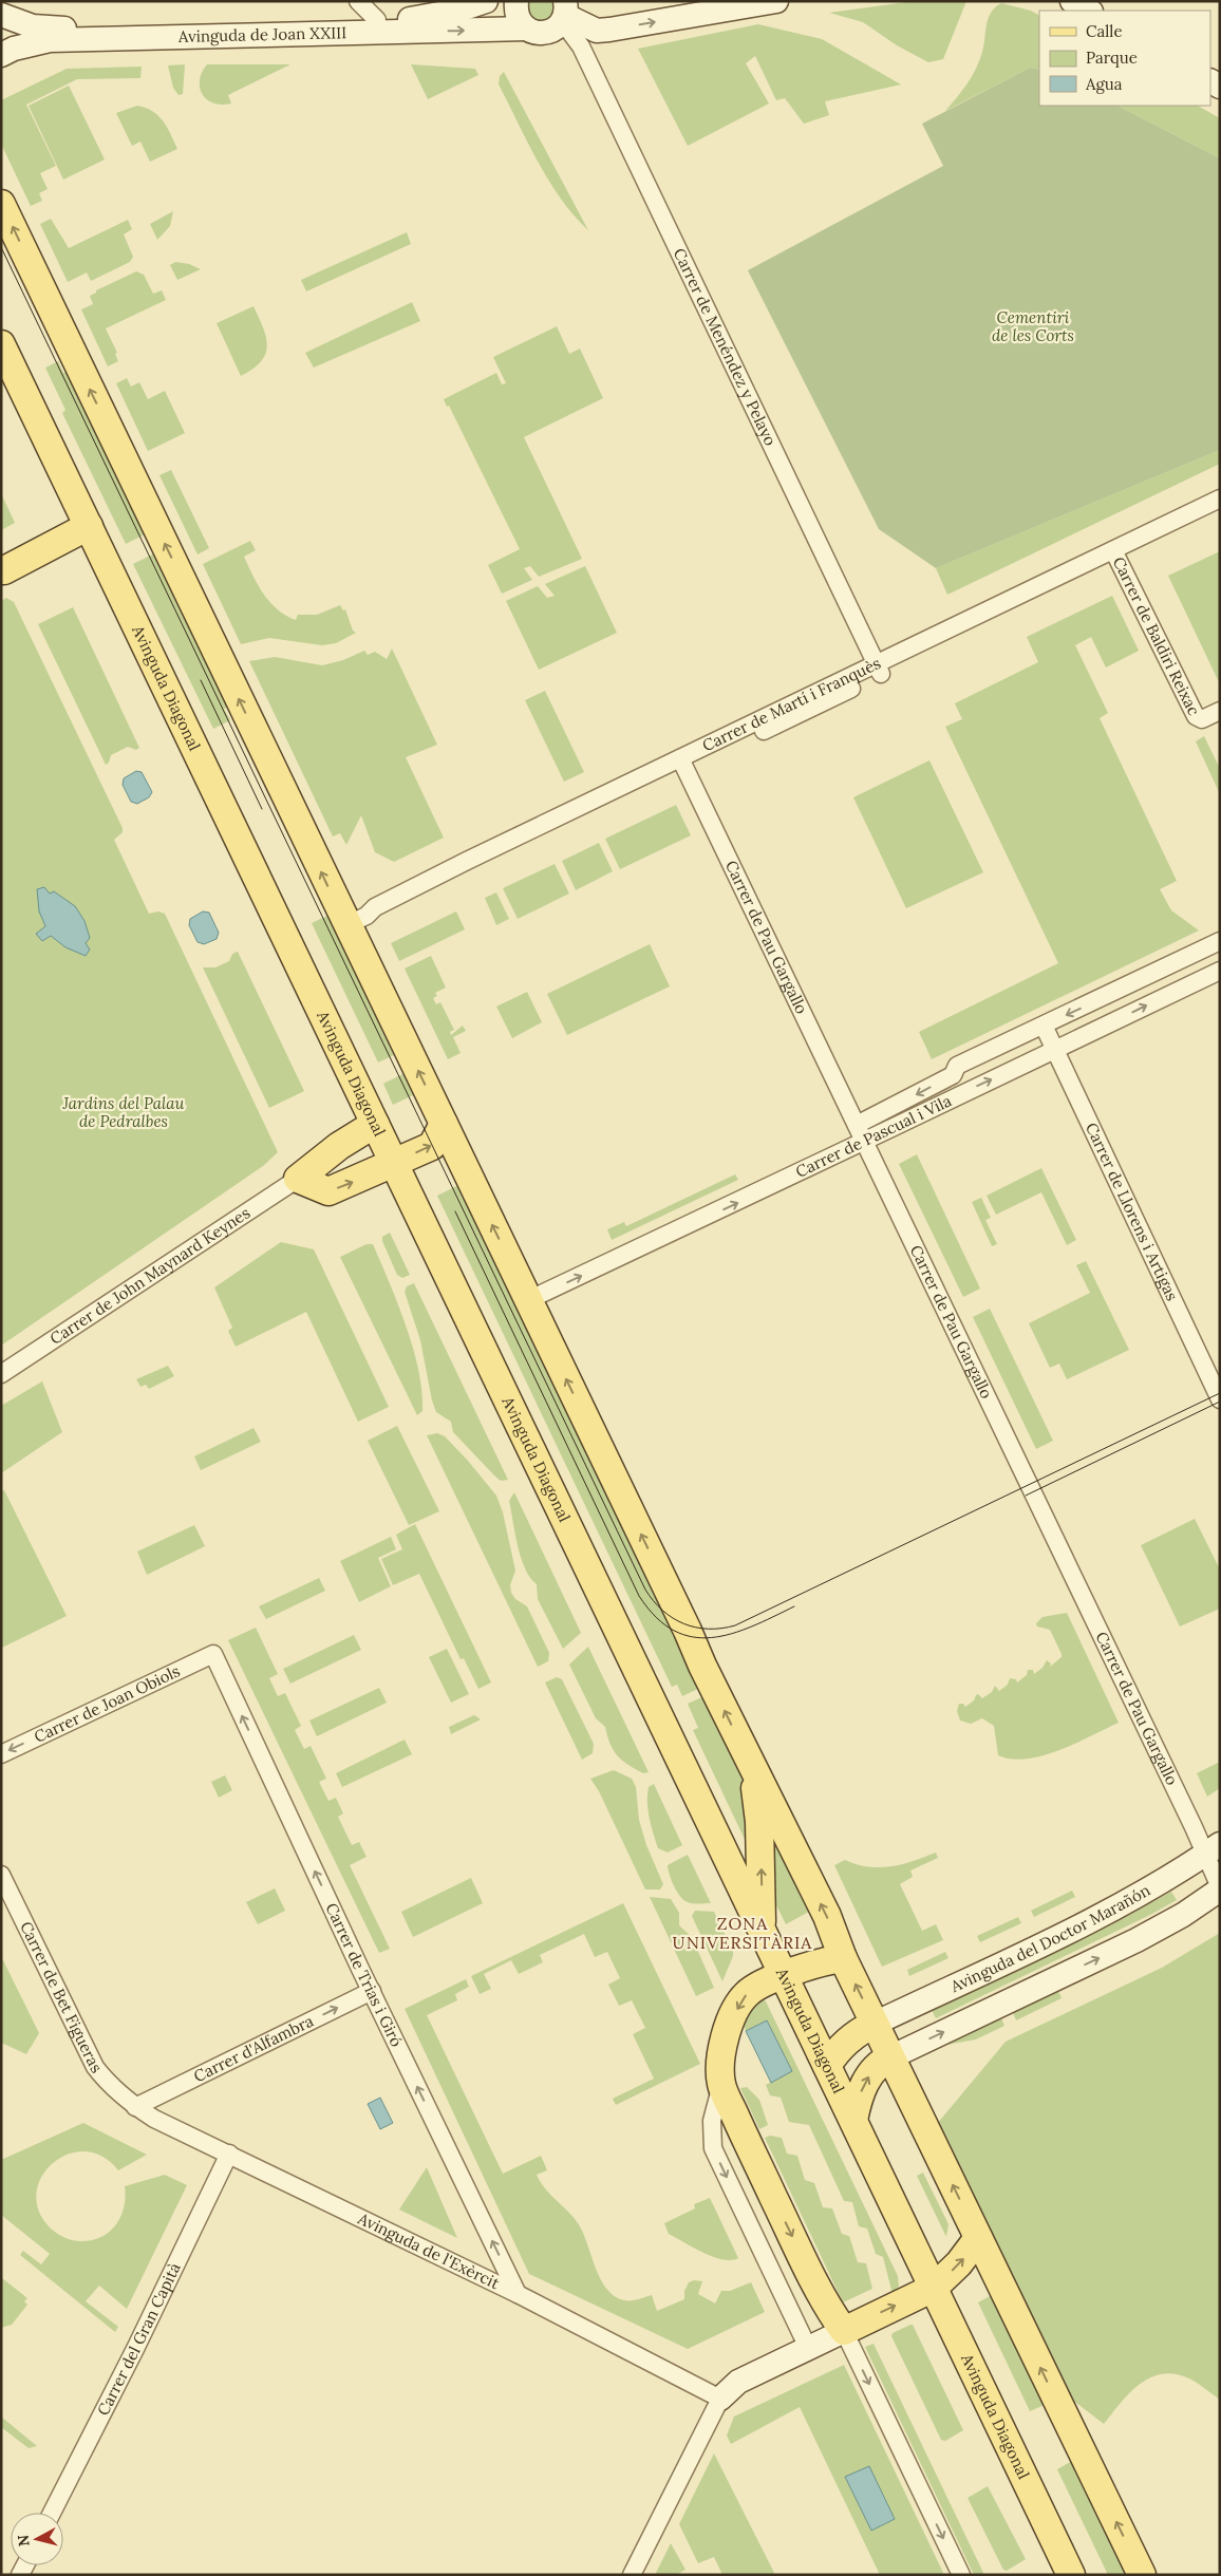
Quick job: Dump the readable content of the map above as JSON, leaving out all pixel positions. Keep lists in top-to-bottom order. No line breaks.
{"streets":{"main road":["Avinguda Diagonal"],"street":["Avinguda de Joan XXIII","Carrer de Menéndez y Pelayo","Carrer de Baldiri Reixac","Carrer de Martí i Franquès","Carrer de Pau Gargallo","Carrer de Pascual i Vila","Carrer de Llorens i Artigas","Carrer de John Maynard Keynes","Carrer de Joan Obiols","Avinguda del Doctor Marañón","Carrer de Trias i Giró","Carrer de Bet Figueras","Carrer d'Alfambra","Avinguda de l'Exèrcit","Carrer del Gran Capità"]},"crossings":[["Avinguda de Joan XXIII","Carrer de Menéndez y Pelayo"],["Carrer de Menéndez y Pelayo","Carrer de Martí i Franquès"],["Carrer de Baldiri Reixac","Carrer de Martí i Franquès"],["Carrer de Martí i Franquès","Carrer de Pau Gargallo"],["Carrer de Pau Gargallo","Carrer de Pascual i Vila"],["Carrer de Pau Gargallo","Avinguda del Doctor Marañón"],["Carrer de Pascual i Vila","Carrer de Llorens i Artigas"],["Carrer de Joan Obiols","Carrer de Trias i Giró"],["Carrer de Trias i Giró","Carrer d'Alfambra"],["Carrer de Trias i Giró","Avinguda de l'Exèrcit"],["Carrer de Bet Figueras","Carrer d'Alfambra"],["Carrer de Bet Figueras","Avinguda de l'Exèrcit"],["Carrer d'Alfambra","Avinguda de l'Exèrcit"],["Avinguda de l'Exèrcit","Carrer del Gran Capità"]],"one_way":["Carrer de Joan Obiols","Carrer de Trias i Giró","Carrer d'Alfambra"],"districts":["ZONA UNIVERSITÀRIA"],"parks":["Cementiri de les Corts","Jardins del Palau de Pedralbes"],"legend":["Calle","Parque","Agua"],"north":"left"}
